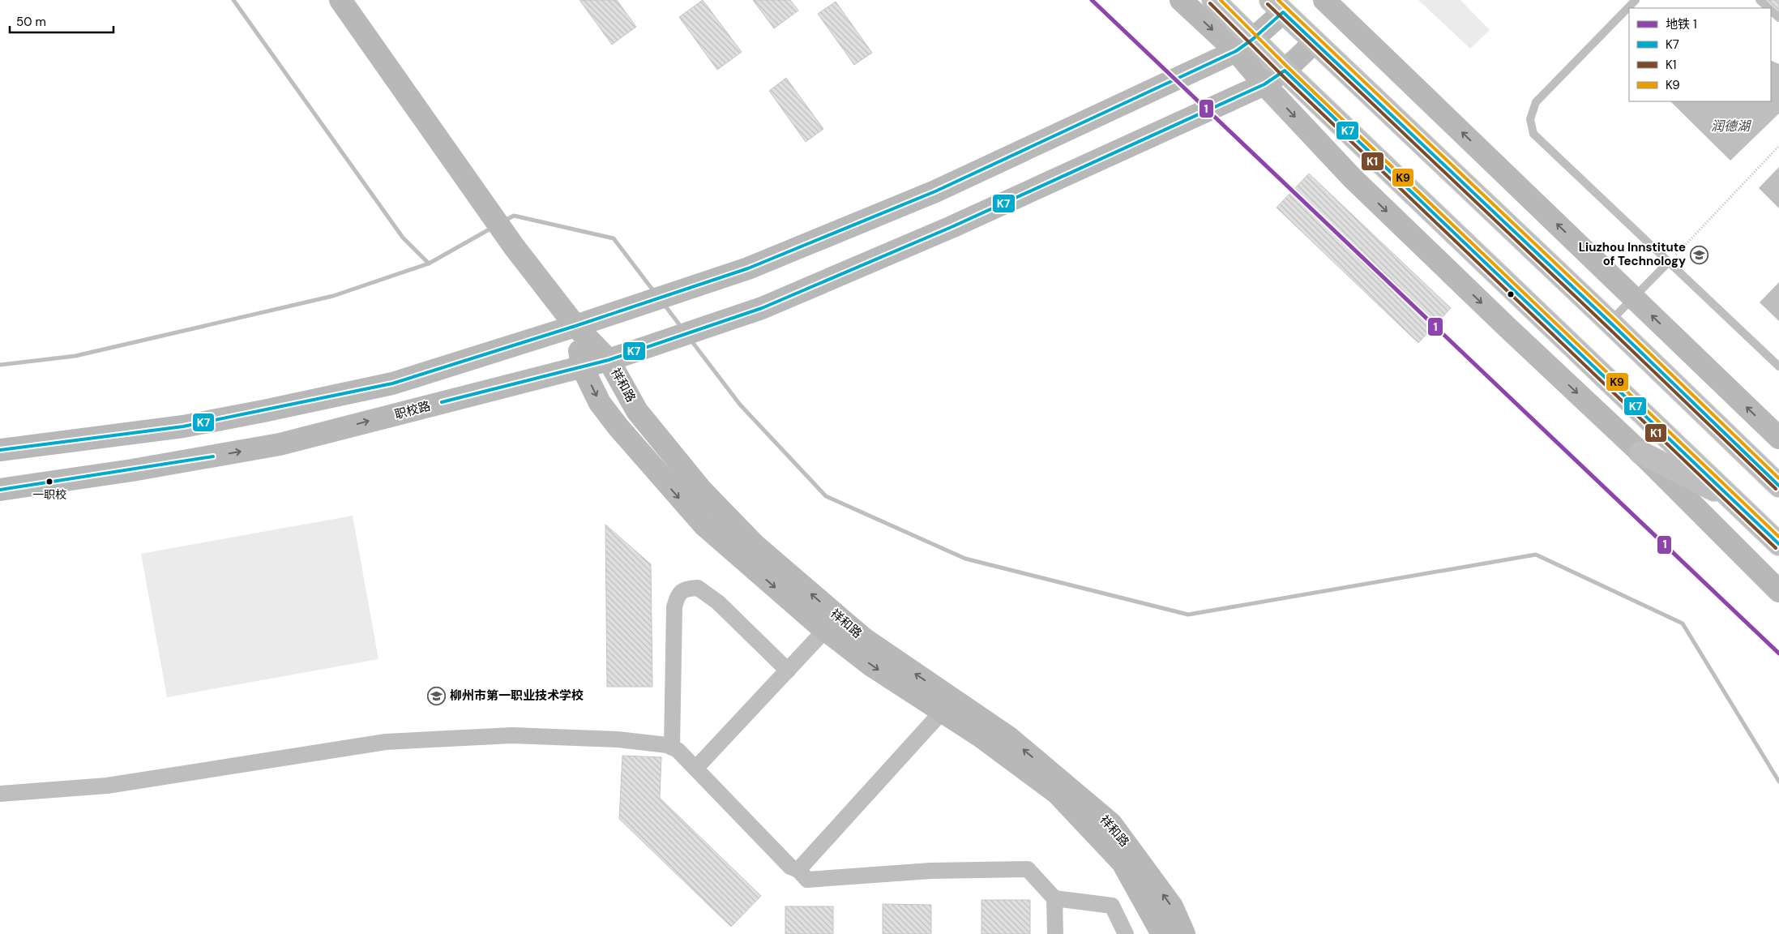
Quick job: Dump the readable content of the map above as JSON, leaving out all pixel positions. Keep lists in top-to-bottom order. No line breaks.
{"streets":{"main road":["祥和路","职校路"]},"crossings":[["祥和路","职校路"]],"water":["润德湖"],"places":{"school or university":["Liuzhou Innstitute of Technology","柳州市第一职业技术学校"],"other":["一职校"]},"lines":["metro line 1","transit line K9","transit line K1","transit line K7"],"legend":["地铁 1","K7","K1","K9"],"scale_bar":"50 m"}
